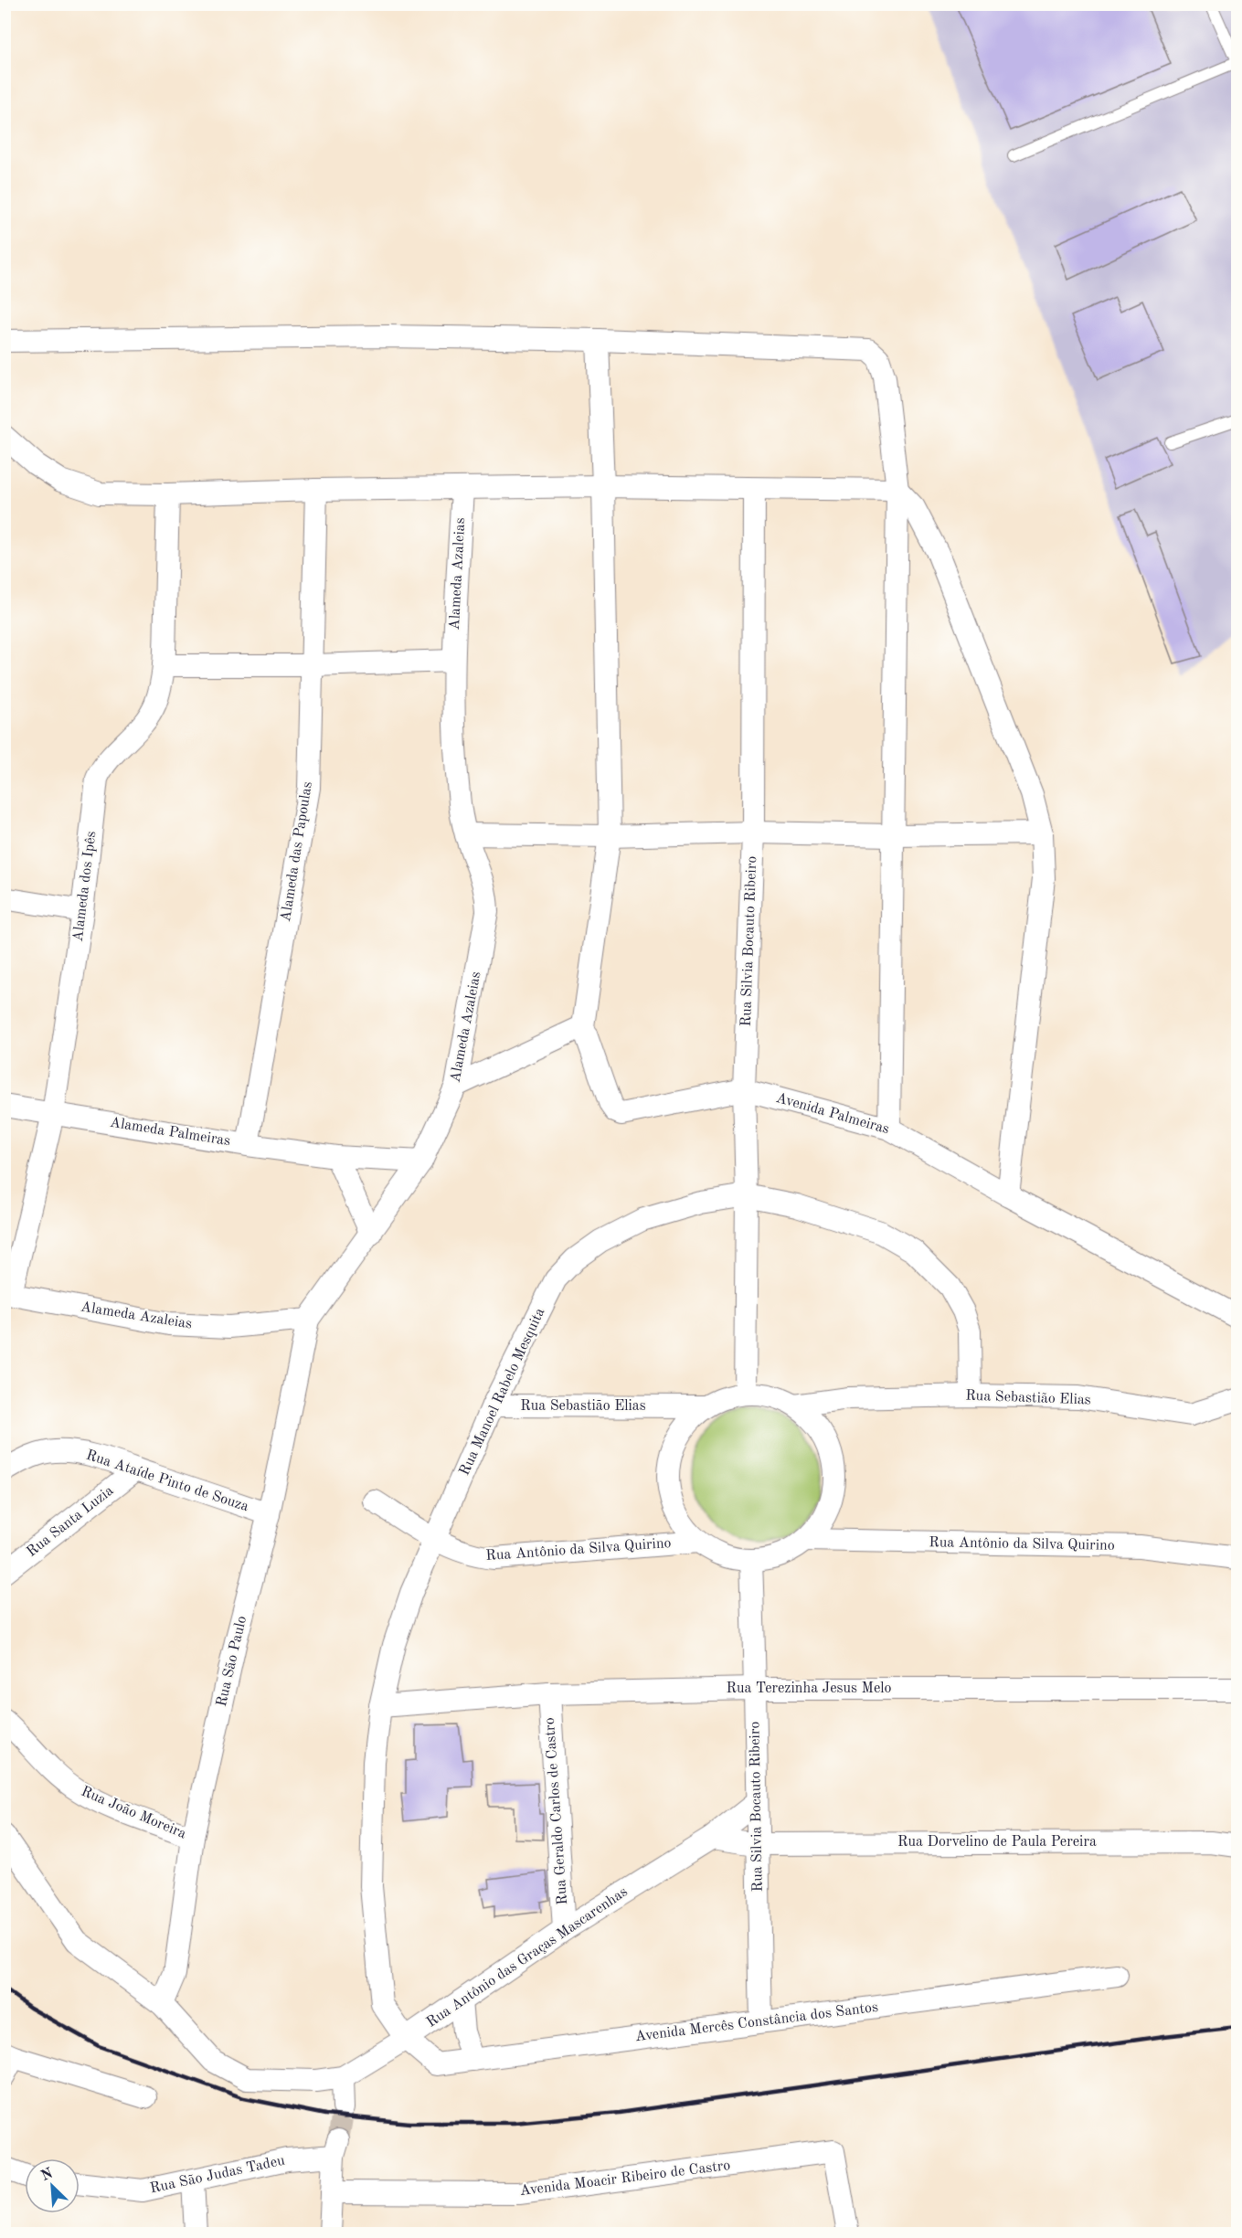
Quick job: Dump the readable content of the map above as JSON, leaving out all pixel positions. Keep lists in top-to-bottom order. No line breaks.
{"streets":{"street":["Alameda Azaleias","Alameda das Papoulas","Alameda dos Ipês","Rua Silvia Bocauto Ribeiro","Avenida Palmeiras","Alameda Palmeiras","Rua Manoel Rabelo Mesquita","Rua Sebastião Elias","Rua Ataíde Pinto de Souza","Rua Santa Luzia","Rua Antônio da Silva Quirino","Rua São Paulo","Rua Terezinha Jesus Melo","Rua Geraldo Carlos de Castro","Rua João Moreira","Rua Dorvelino de Paula Pereira","Rua Antônio das Graças Mascarenhas","Avenida Mercês Constância dos Santos","Rua São Judas Tadeu","Avenida Moacir Ribeiro de Castro"]},"crossings":[["Alameda Azaleias","Alameda dos Ipês"],["Alameda Azaleias","Alameda Palmeiras"],["Alameda Azaleias","Rua São Paulo"],["Alameda das Papoulas","Alameda Palmeiras"],["Alameda dos Ipês","Alameda Palmeiras"],["Rua Silvia Bocauto Ribeiro","Avenida Palmeiras"],["Rua Silvia Bocauto Ribeiro","Rua Manoel Rabelo Mesquita"],["Rua Silvia Bocauto Ribeiro","Rua Sebastião Elias"],["Rua Silvia Bocauto Ribeiro","Rua Antônio da Silva Quirino"],["Rua Silvia Bocauto Ribeiro","Rua Terezinha Jesus Melo"],["Rua Silvia Bocauto Ribeiro","Rua Dorvelino de Paula Pereira"],["Rua Silvia Bocauto Ribeiro","Rua Antônio das Graças Mascarenhas"],["Rua Silvia Bocauto Ribeiro","Avenida Mercês Constância dos Santos"],["Rua Manoel Rabelo Mesquita","Rua Sebastião Elias"],["Rua Manoel Rabelo Mesquita","Rua Antônio da Silva Quirino"],["Rua Manoel Rabelo Mesquita","Rua Terezinha Jesus Melo"],["Rua Manoel Rabelo Mesquita","Rua Antônio das Graças Mascarenhas"],["Rua Manoel Rabelo Mesquita","Avenida Mercês Constância dos Santos"],["Rua Sebastião Elias","Rua Antônio da Silva Quirino"],["Rua Ataíde Pinto de Souza","Rua Santa Luzia"],["Rua Ataíde Pinto de Souza","Rua São Paulo"],["Rua São Paulo","Rua João Moreira"],["Rua Terezinha Jesus Melo","Rua Geraldo Carlos de Castro"],["Rua Geraldo Carlos de Castro","Rua Antônio das Graças Mascarenhas"],["Rua Antônio das Graças Mascarenhas","Avenida Mercês Constância dos Santos"],["Rua São Judas Tadeu","Avenida Moacir Ribeiro de Castro"]],"north":"top left"}
